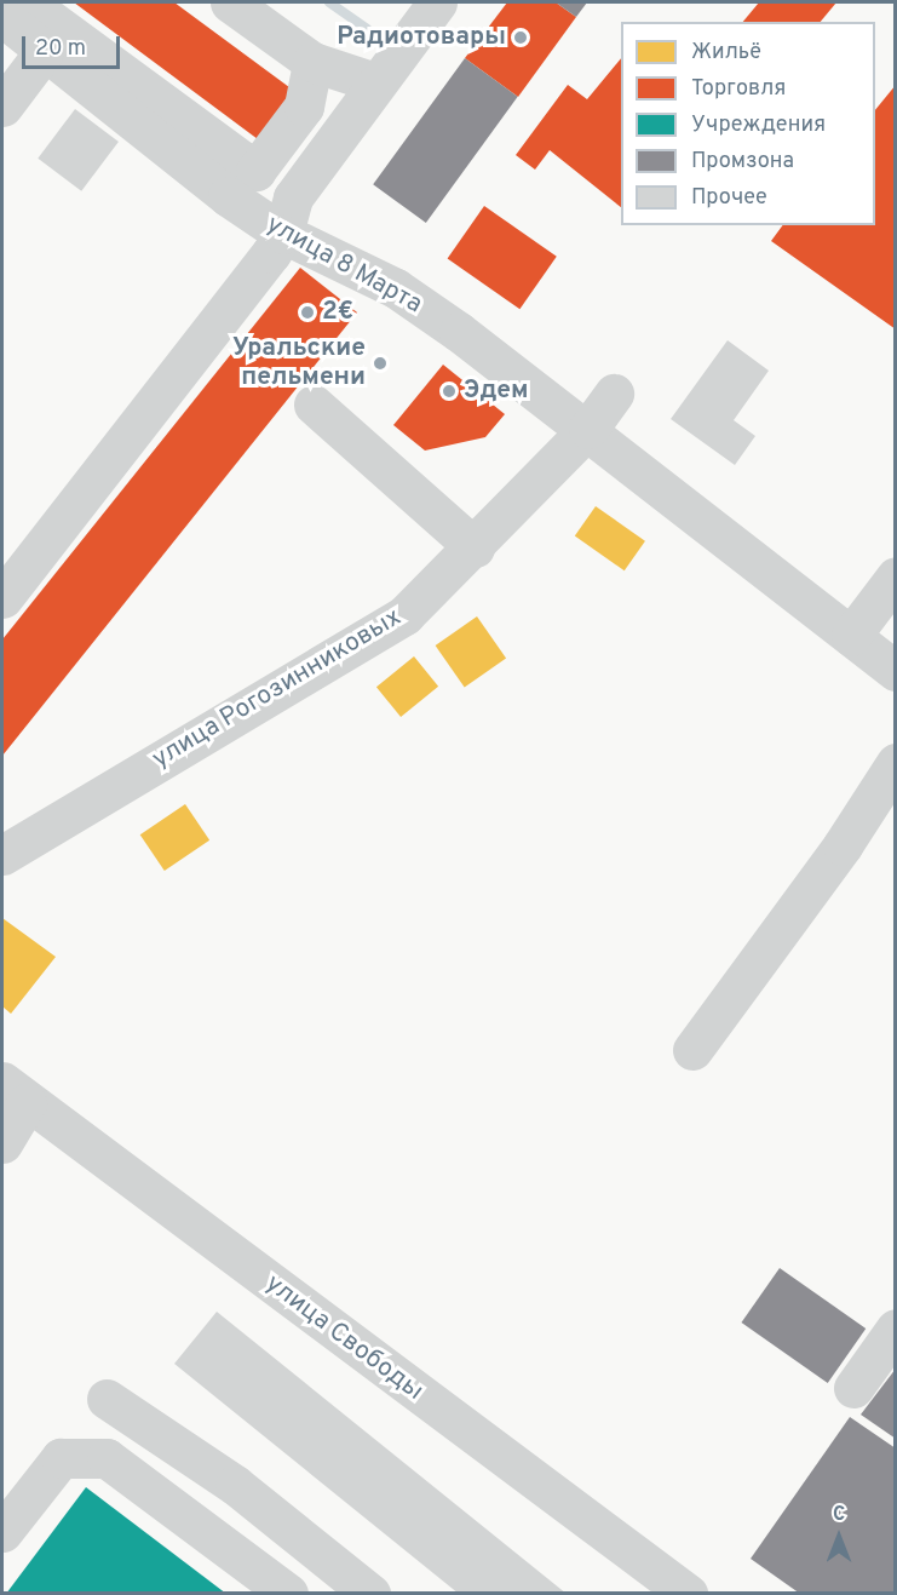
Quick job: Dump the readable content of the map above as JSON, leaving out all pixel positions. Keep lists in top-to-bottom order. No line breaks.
{"streets":{"street":["улица 8 Марта","улица Рогозинниковых","улица Свободы"]},"crossings":[["улица 8 Марта","улица Рогозинниковых"]],"places":["Радиотовары","2€","Уральские пельмени","Эдем"],"legend":["Жильё","Торговля","Учреждения","Промзона","Прочее"],"scale_bar":"20 m","north":"top"}
